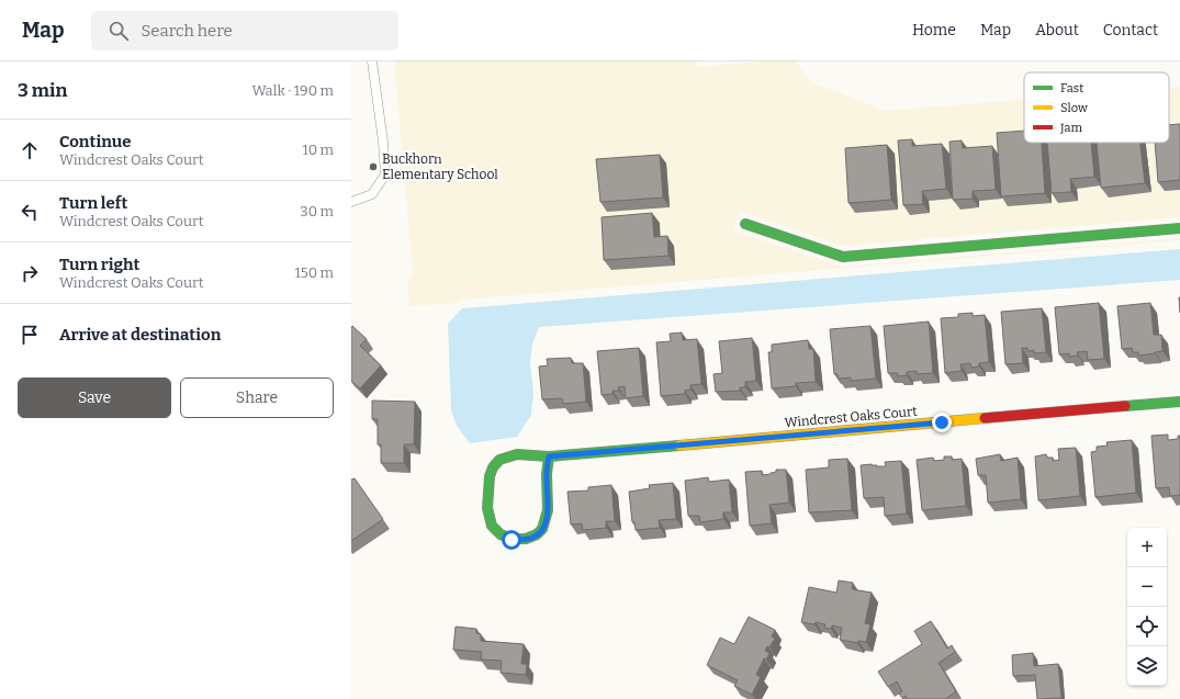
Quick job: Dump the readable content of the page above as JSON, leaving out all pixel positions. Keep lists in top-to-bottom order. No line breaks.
{"streets":{"street":["Windcrest Oaks Court"]},"places":["Buckhorn Elementary School"],"legend":["Fast","Slow","Jam"],"page":{"header":"Map","search":"Search here","nav":["Home","Map","About","Contact"],"heading":["3 min","Walk · 190 m"],"list":[["Continue","Windcrest Oaks Court","10 m"],["Turn left","Windcrest Oaks Court","30 m"],["Turn right","Windcrest Oaks Court","150 m"],"Arrive at destination"],"buttons":["Save","Share"],"map_buttons":["+","−"]}}
